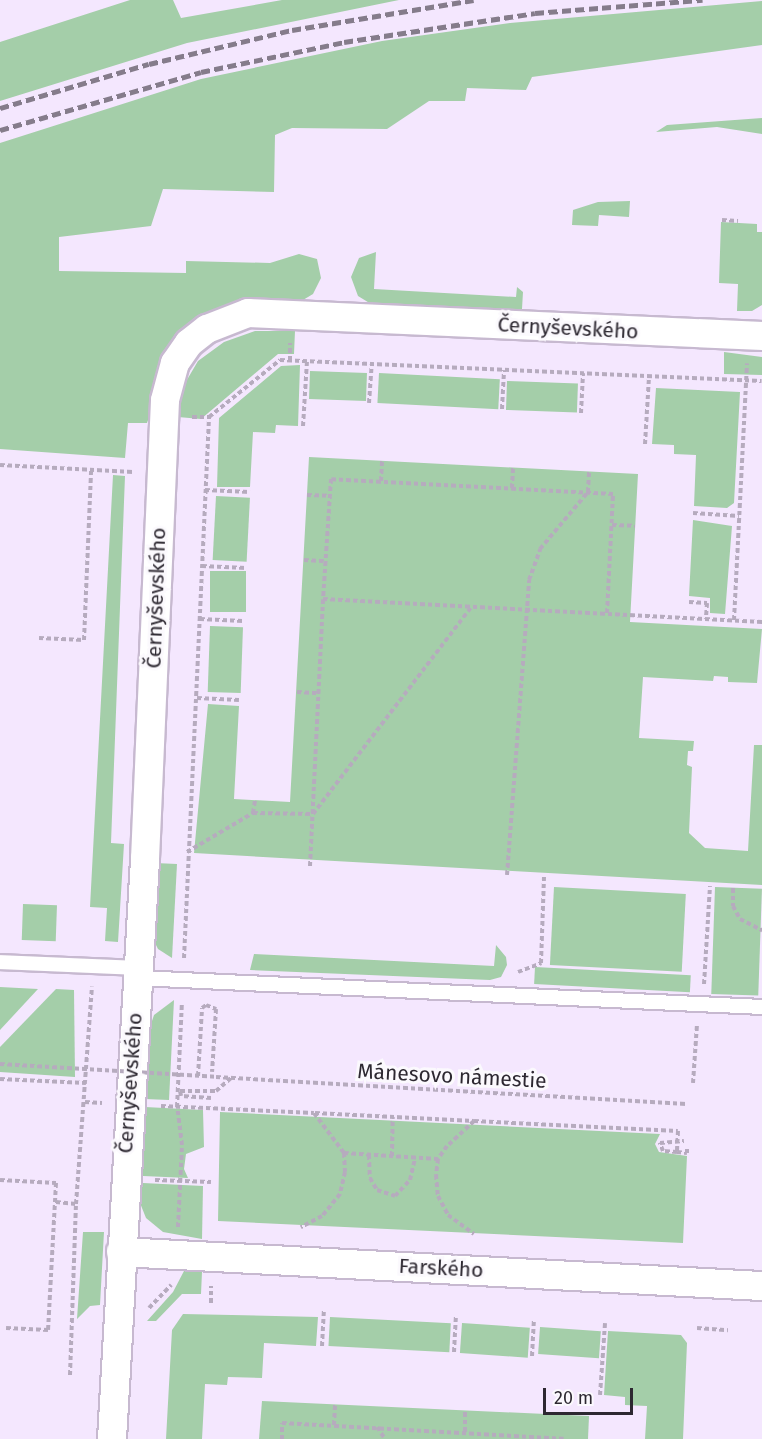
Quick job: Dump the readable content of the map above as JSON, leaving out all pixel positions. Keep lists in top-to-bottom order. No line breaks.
{"streets":{"street":["Černyševského","Farského"],"path":["Mánesovo námestie"]},"crossings":[["Černyševského","Farského"]],"scale_bar":"20 m"}
